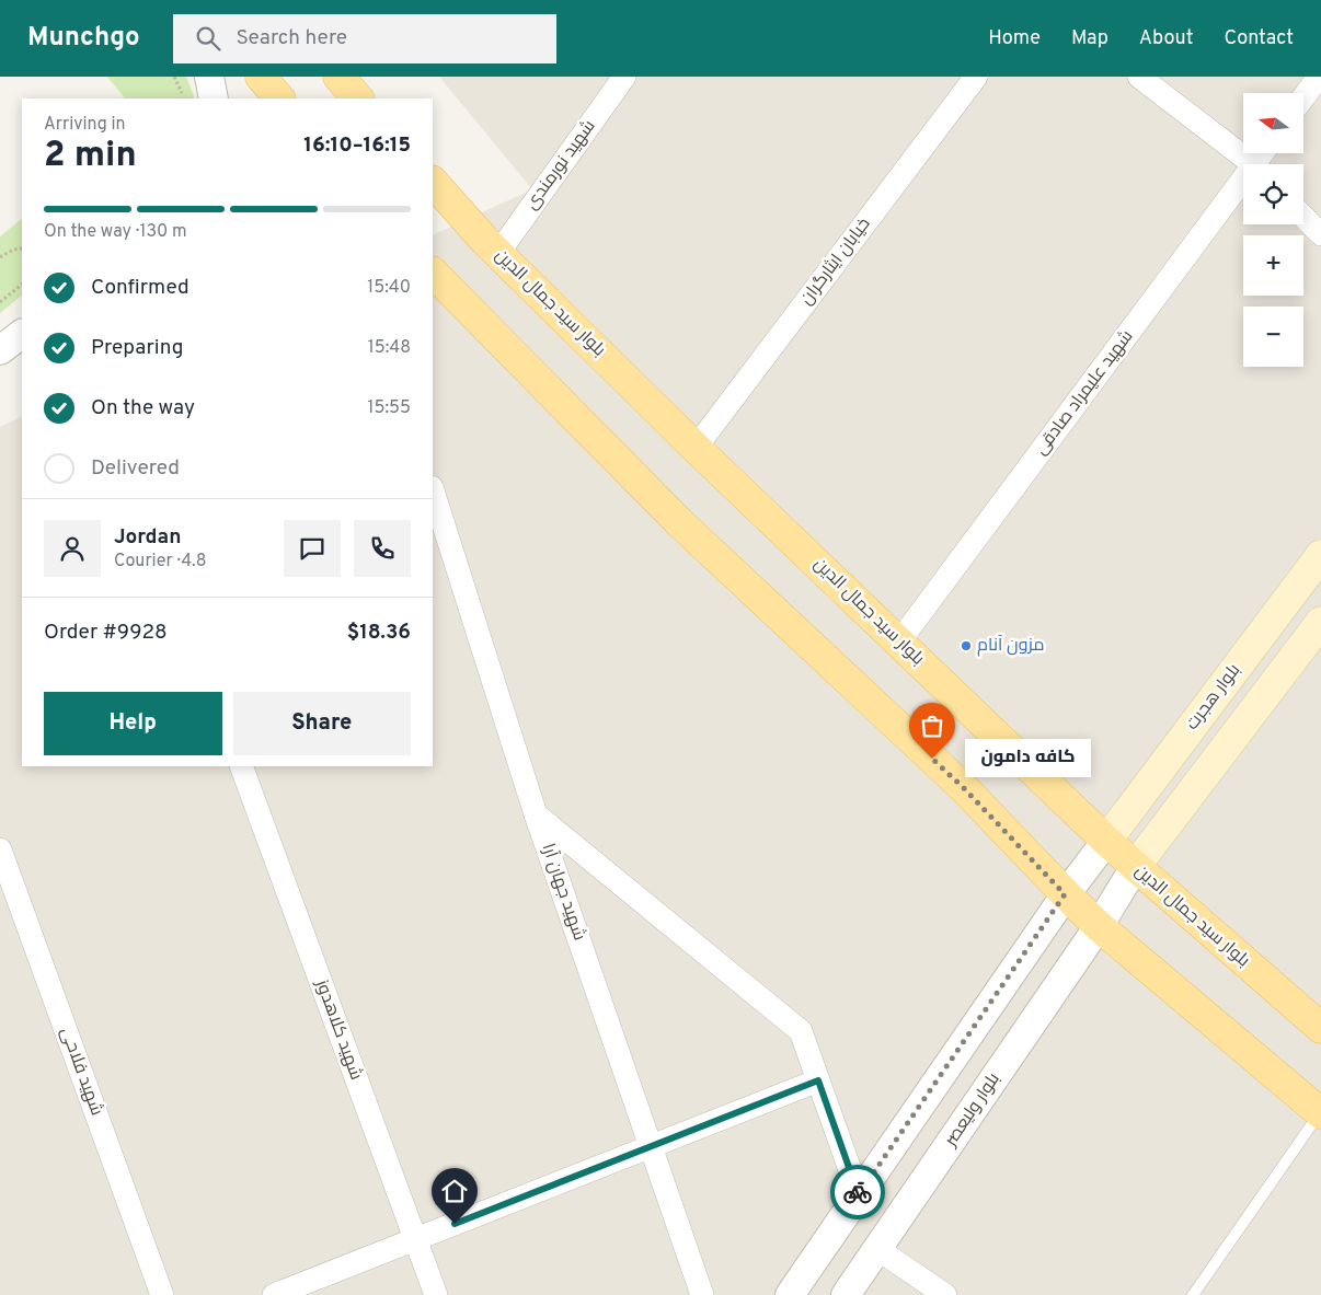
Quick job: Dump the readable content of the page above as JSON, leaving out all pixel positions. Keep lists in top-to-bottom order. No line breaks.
{"streets":{"main road":["بلوار سید جمال الدین","بلوار هجرت"],"street":["شهید نورمندی","خیابان ایثارگران","شهید علیمراد صادقی","شهید جهان آرا","شهید کلاهدوز","شهید فلاحی","بلوار ولیعصر"]},"crossings":[["شهید نورمندی","بلوار سید جمال الدین"],["خیابان ایثارگران","بلوار سید جمال الدین"],["بلوار سید جمال الدین","شهید علیمراد صادقی"],["بلوار سید جمال الدین","بلوار هجرت"],["بلوار سید جمال الدین","بلوار ولیعصر"]],"places":["مزون آنام","کافه دامون"],"north":"left","page":{"header":"Munchgo","search":"Search here","nav":["Home","Map","About","Contact"],"map_buttons":["+","−"],"heading":["2 min","Arriving in","16:10–16:15"],"panel":["Jordan","Courier · 4.8","Order #9928","$18.36"],"bar":"On the way · 130 m","list":[["Confirmed","15:40"],["Preparing","15:48"],["On the way","15:55"],"Delivered"],"buttons":["Help","Share"],"bubble":"کافه دامون"}}
